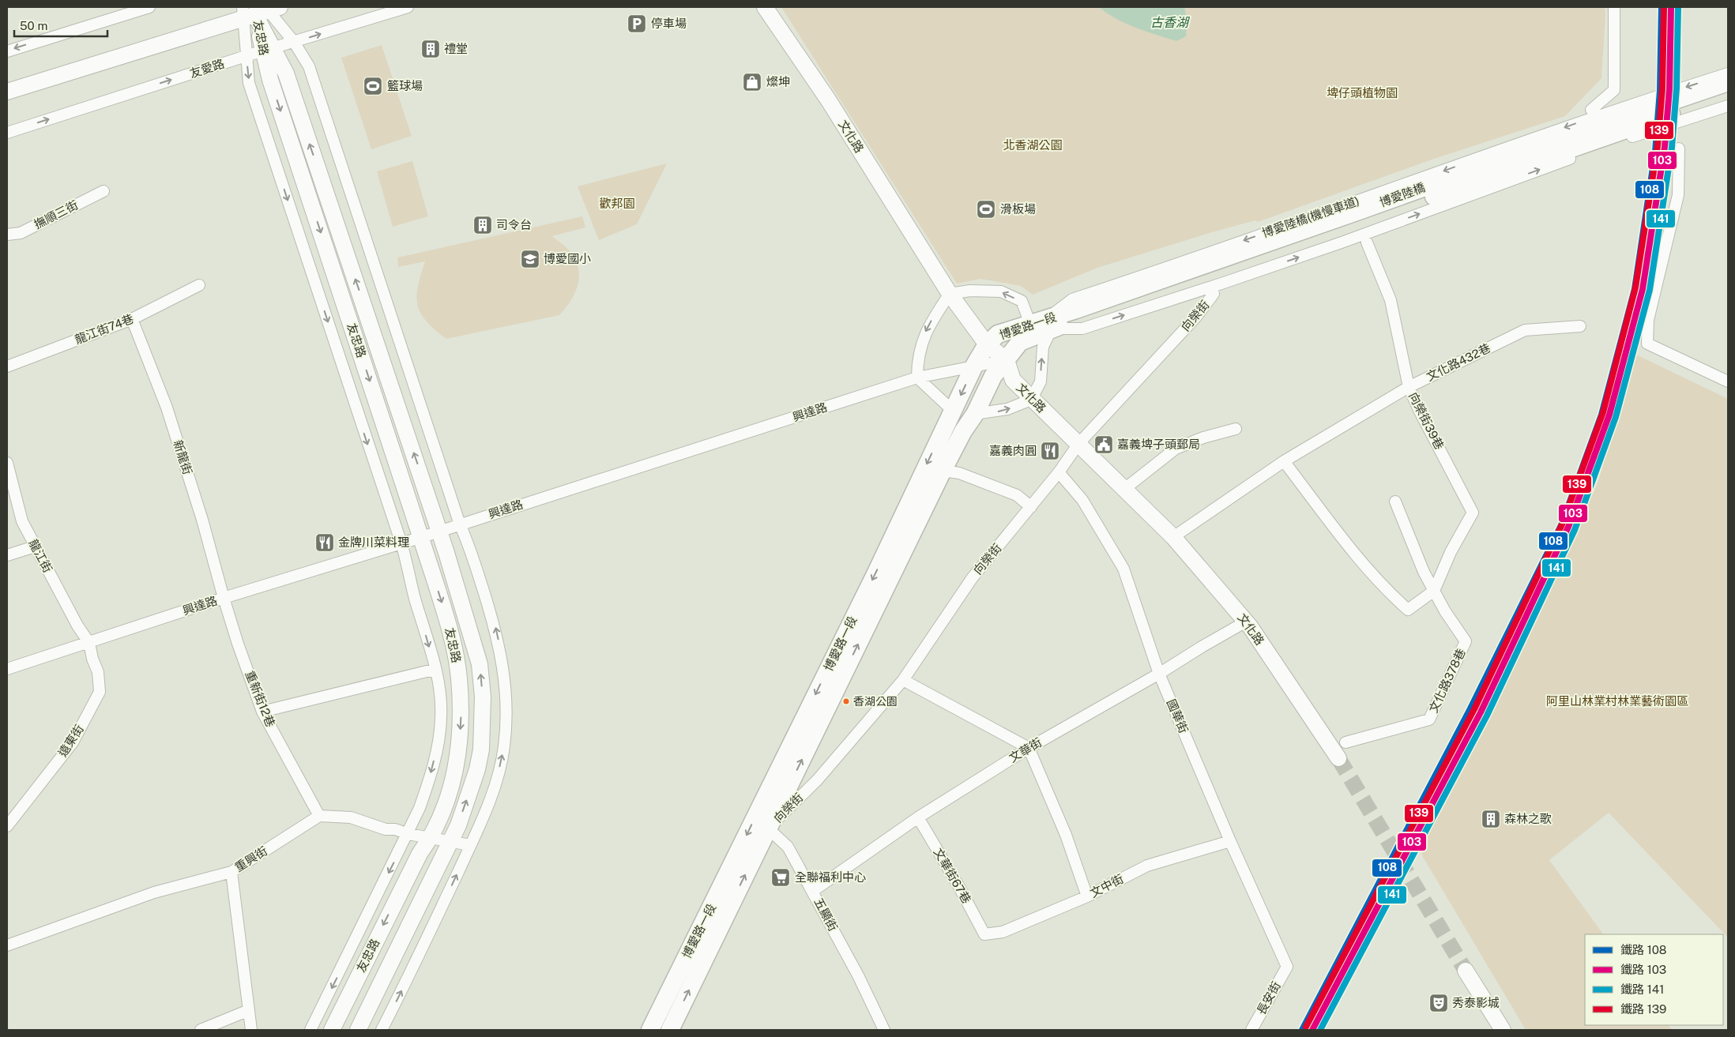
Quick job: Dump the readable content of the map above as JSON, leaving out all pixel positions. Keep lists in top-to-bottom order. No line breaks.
{"streets":{"main road":["博愛陸橋","博愛路一段"],"street":["友忠路","友愛路","文化路","撫順三街","博愛陸橋(機慢車道)","向榮街","龍江街74巷","文化路432巷","興達路","向榮街39巷","新龍街","龍江街","文化路378巷","重新街12巷","國華街","遠東街","文華街","重興街","文華街67巷","文中街","五顯街","長安街"]},"crossings":[["友忠路","友愛路"],["友忠路","興達路"],["文化路","向榮街"],["文化路","博愛路一段"],["文化路","文化路432巷"],["文化路","興達路"],["文化路","文華街"],["博愛陸橋","博愛陸橋(機慢車道)"],["博愛陸橋","博愛路一段"],["博愛陸橋(機慢車道)","博愛路一段"],["向榮街","博愛路一段"],["向榮街","國華街"],["向榮街","五顯街"],["博愛路一段","興達路"],["博愛路一段","五顯街"],["龍江街74巷","新龍街"],["文化路432巷","向榮街39巷"],["興達路","新龍街"],["興達路","龍江街"],["興達路","重新街12巷"],["興達路","遠東街"],["向榮街39巷","文化路378巷"],["新龍街","重新街12巷"],["龍江街","遠東街"],["重新街12巷","重興街"],["國華街","文華街"],["國華街","文中街"],["國華街","長安街"],["文華街","文華街67巷"],["文華街","五顯街"],["文華街67巷","文中街"]],"water":["古香湖"],"parks":["埤仔頭植物園","北香湖公園","歡邦園","阿里山林業村林業藝術園區"],"places":{"parking":["停車場"],"building":["禮堂","司令台","森林之歌"],"shop":["燦坤"],"sports":["籃球場","滑板場"],"school or university":["博愛國小"],"public building":["嘉義埤子頭郵局"],"restaurant":["嘉義肉圓","金牌川菜料理"],"other":["香湖公園"],"supermarket":["全聯福利中心"],"theatre":["秀泰影城"]},"lines":["rail line 108","rail line 103","rail line 141","rail line 139"],"legend":["鐵路 108","鐵路 103","鐵路 141","鐵路 139"],"scale_bar":"50 m"}
